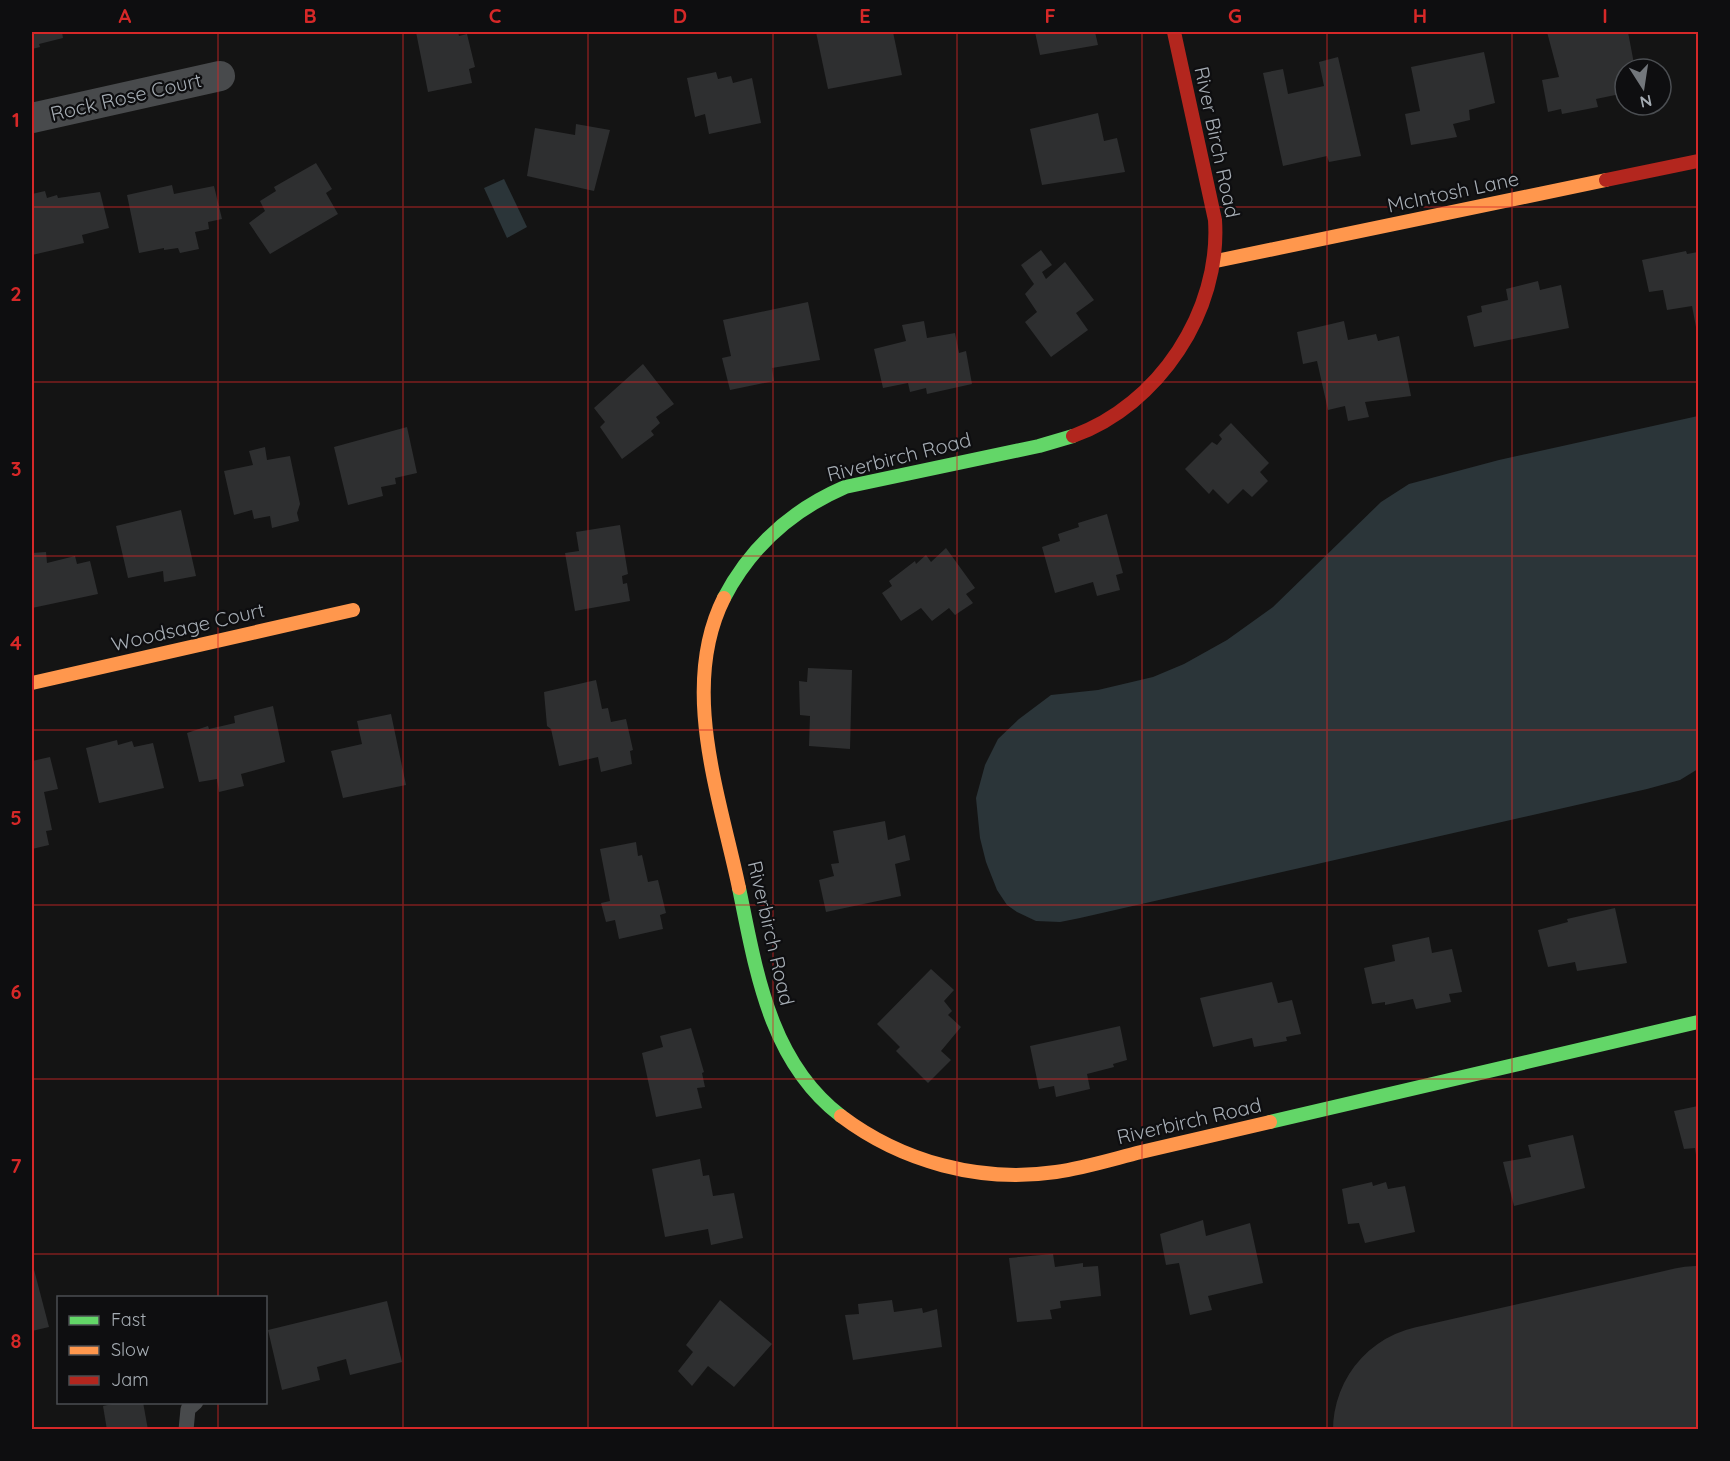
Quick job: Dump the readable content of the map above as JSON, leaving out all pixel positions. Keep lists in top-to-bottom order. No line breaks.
{"streets":{"street":["Rock Rose Court","River Birch Road","McIntosh Lane","Riverbirch Road","Woodsage Court"]},"crossings":[["River Birch Road","McIntosh Lane"],["River Birch Road","Riverbirch Road"],["McIntosh Lane","Riverbirch Road"]],"legend":["Fast","Slow","Jam"],"north":"bottom","grid":{"columns":["A","B","C","D","E","F","G","H","I"],"rows":["1","2","3","4","5","6","7","8"]}}
